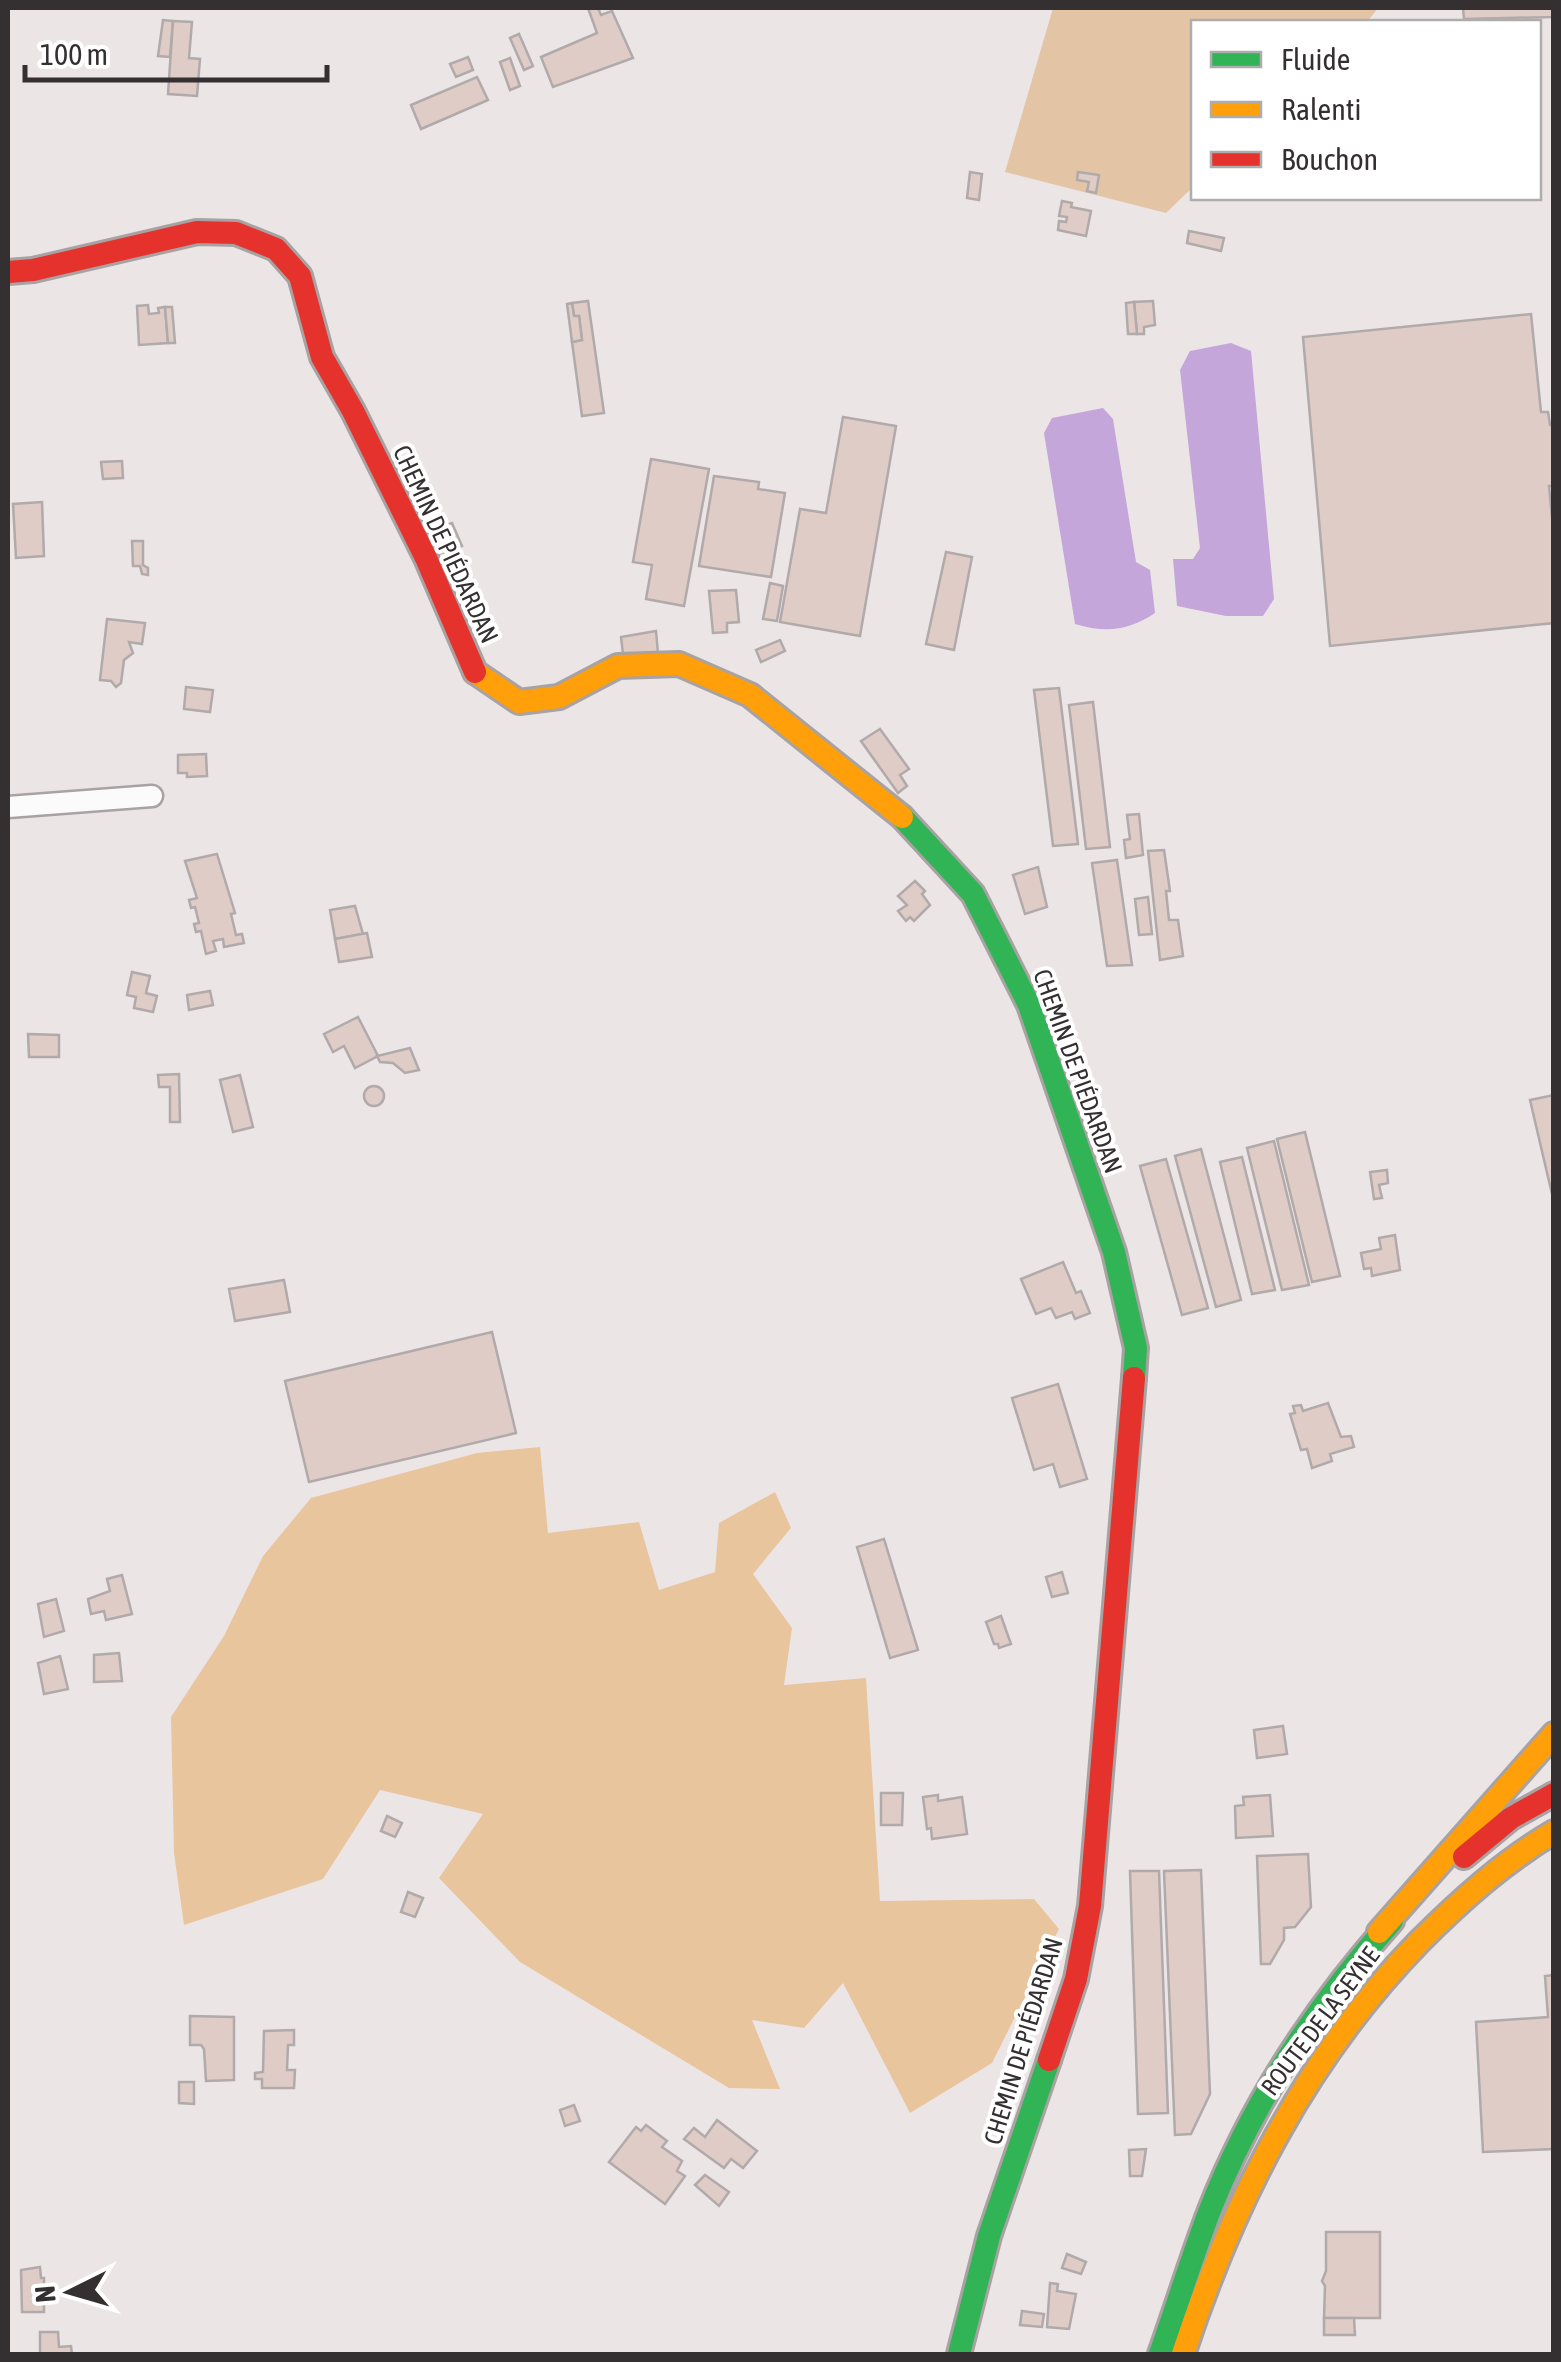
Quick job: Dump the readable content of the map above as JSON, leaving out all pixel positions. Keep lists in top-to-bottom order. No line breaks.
{"streets":{"main road":["CHEMIN DE PIÉDARDAN","ROUTE DE LA SEYNE"]},"legend":["Fluide","Ralenti","Bouchon"],"scale_bar":"100 m","north":"left"}
